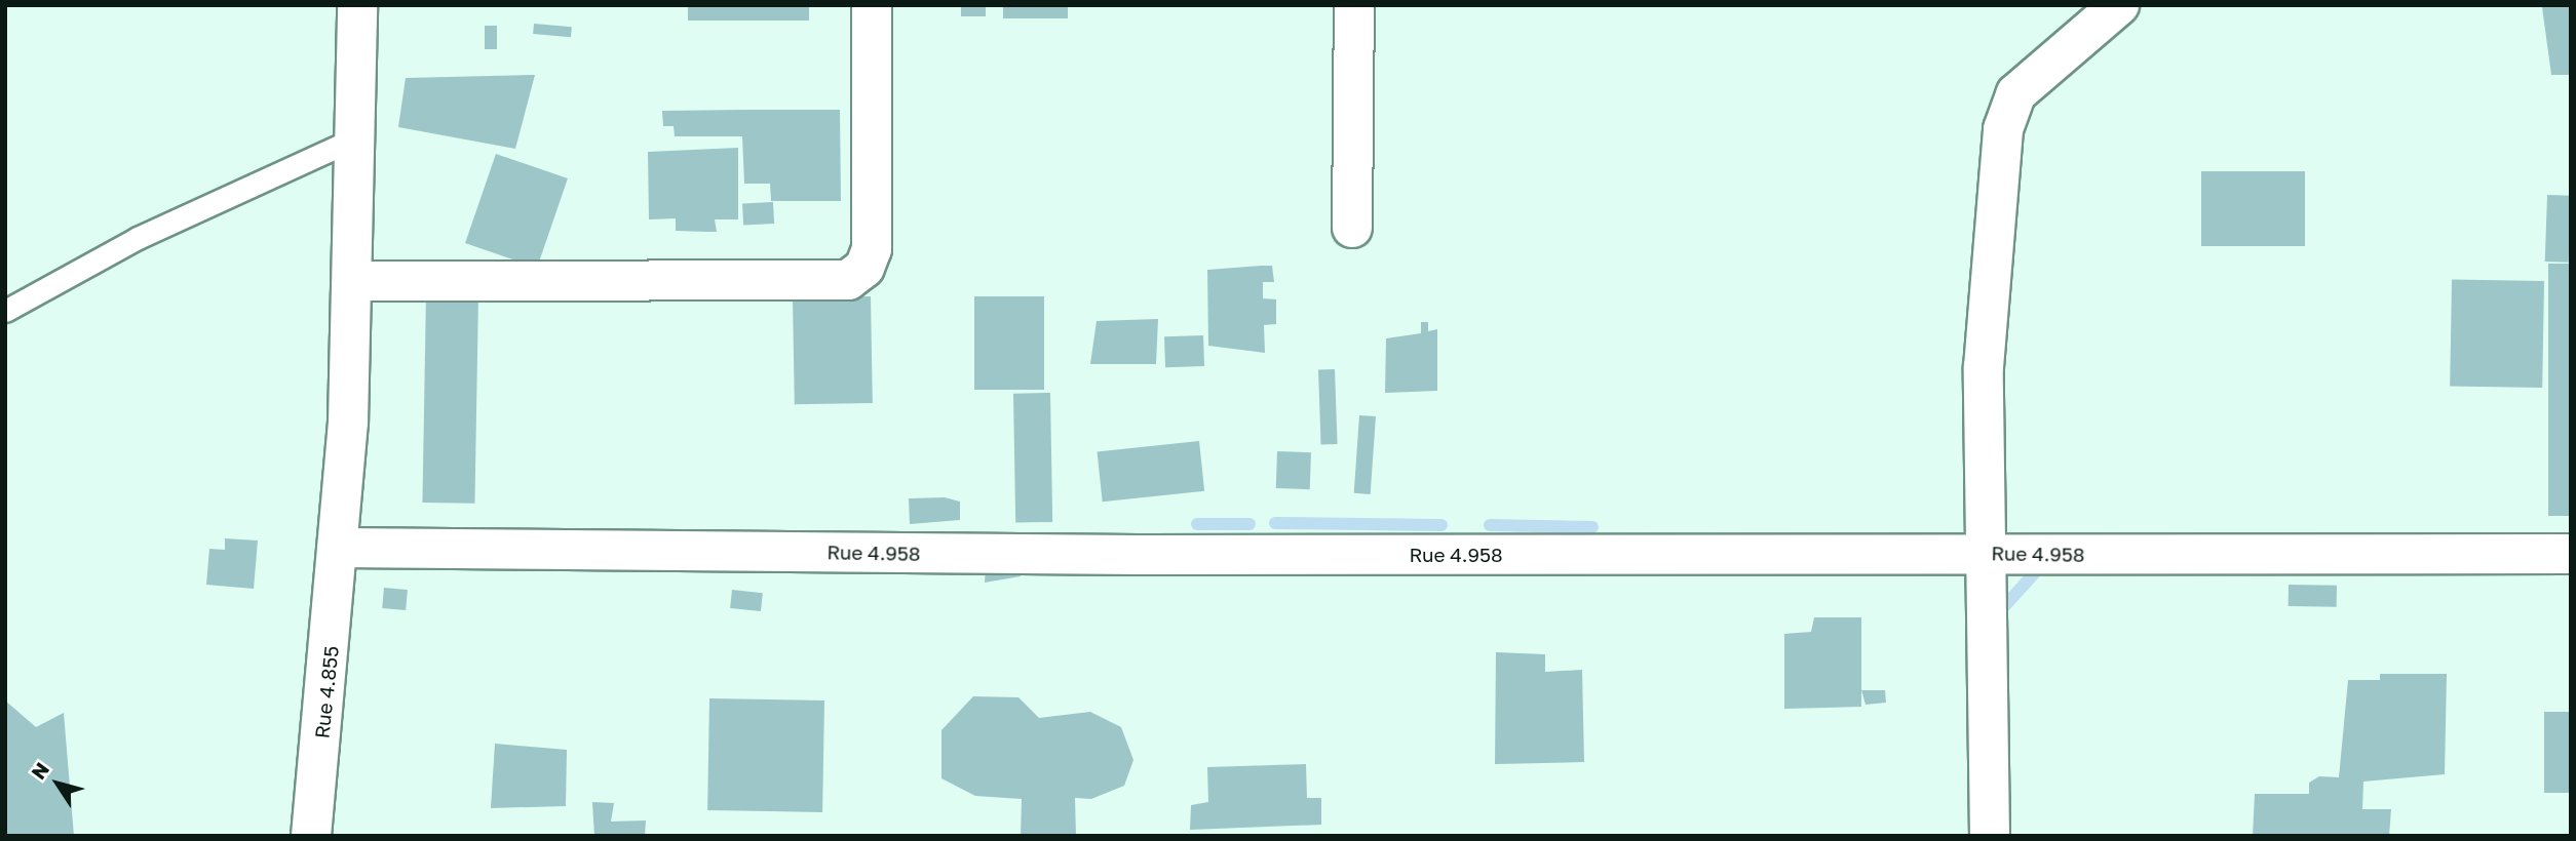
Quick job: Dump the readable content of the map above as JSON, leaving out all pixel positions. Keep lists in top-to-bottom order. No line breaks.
{"streets":{"street":["Rue 4.958","Rue 4.855"]},"crossings":[["Rue 4.958","Rue 4.855"]],"north":"top left"}
